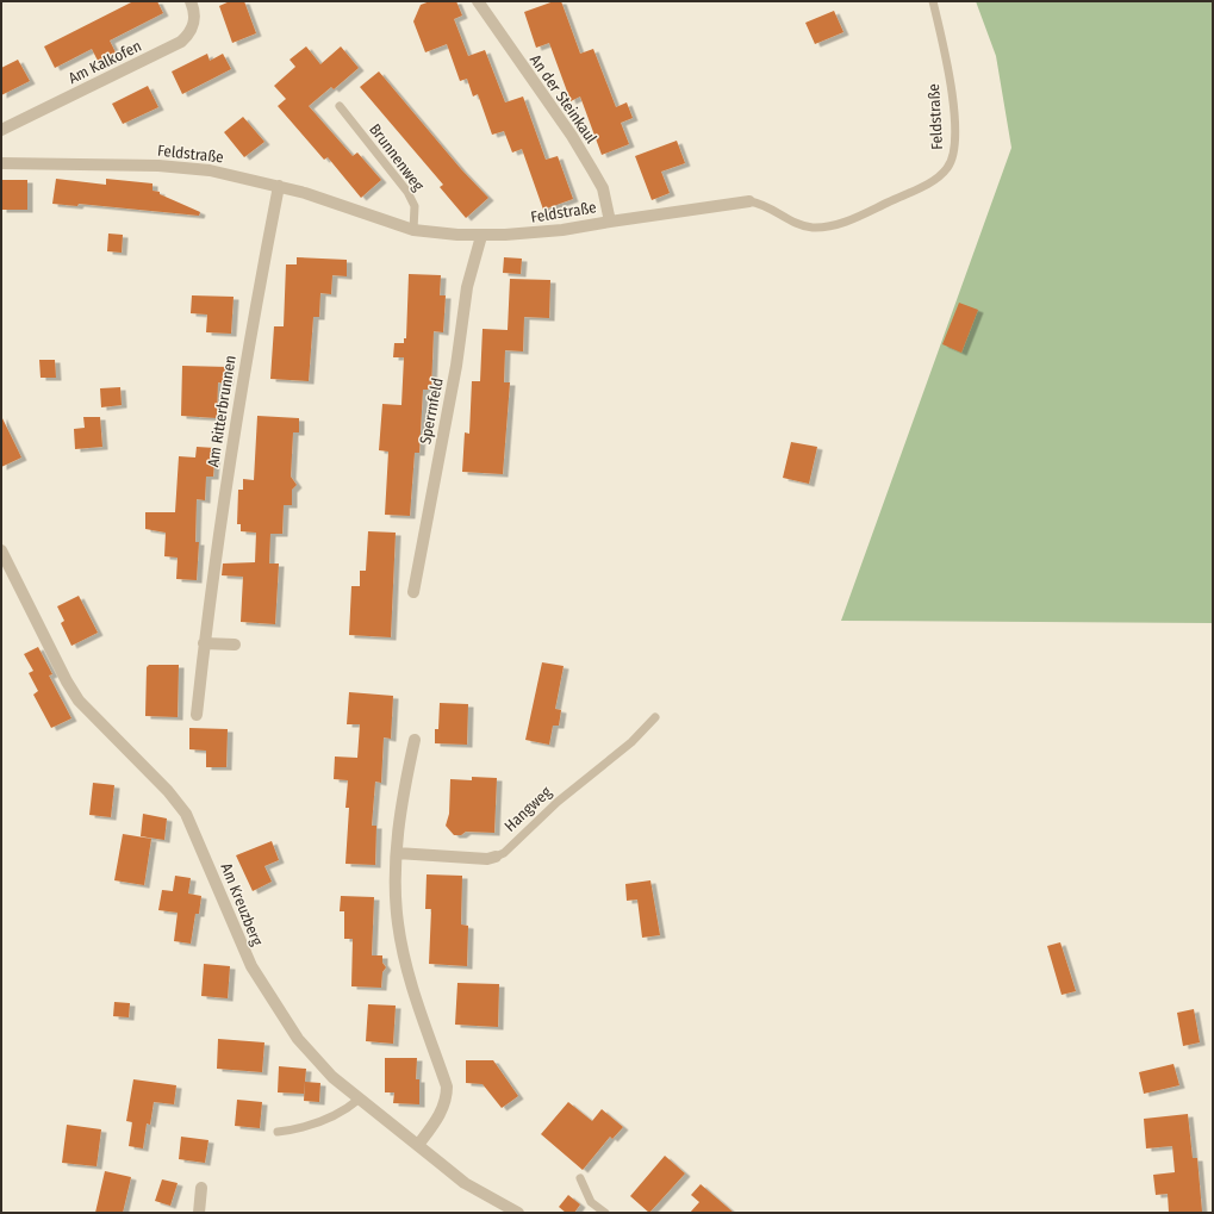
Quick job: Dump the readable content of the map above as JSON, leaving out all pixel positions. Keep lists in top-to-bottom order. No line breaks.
{"streets":{"street":["Am Kalkofen","An der Steinkaul","Feldstraße","Am Ritterbrunnen","Sperrnfeld","Hangweg","Am Kreuzberg"],"lane":["Brunnenweg"]},"crossings":[["An der Steinkaul","Feldstraße"],["Feldstraße","Brunnenweg"],["Feldstraße","Am Ritterbrunnen"],["Feldstraße","Sperrnfeld"]]}
